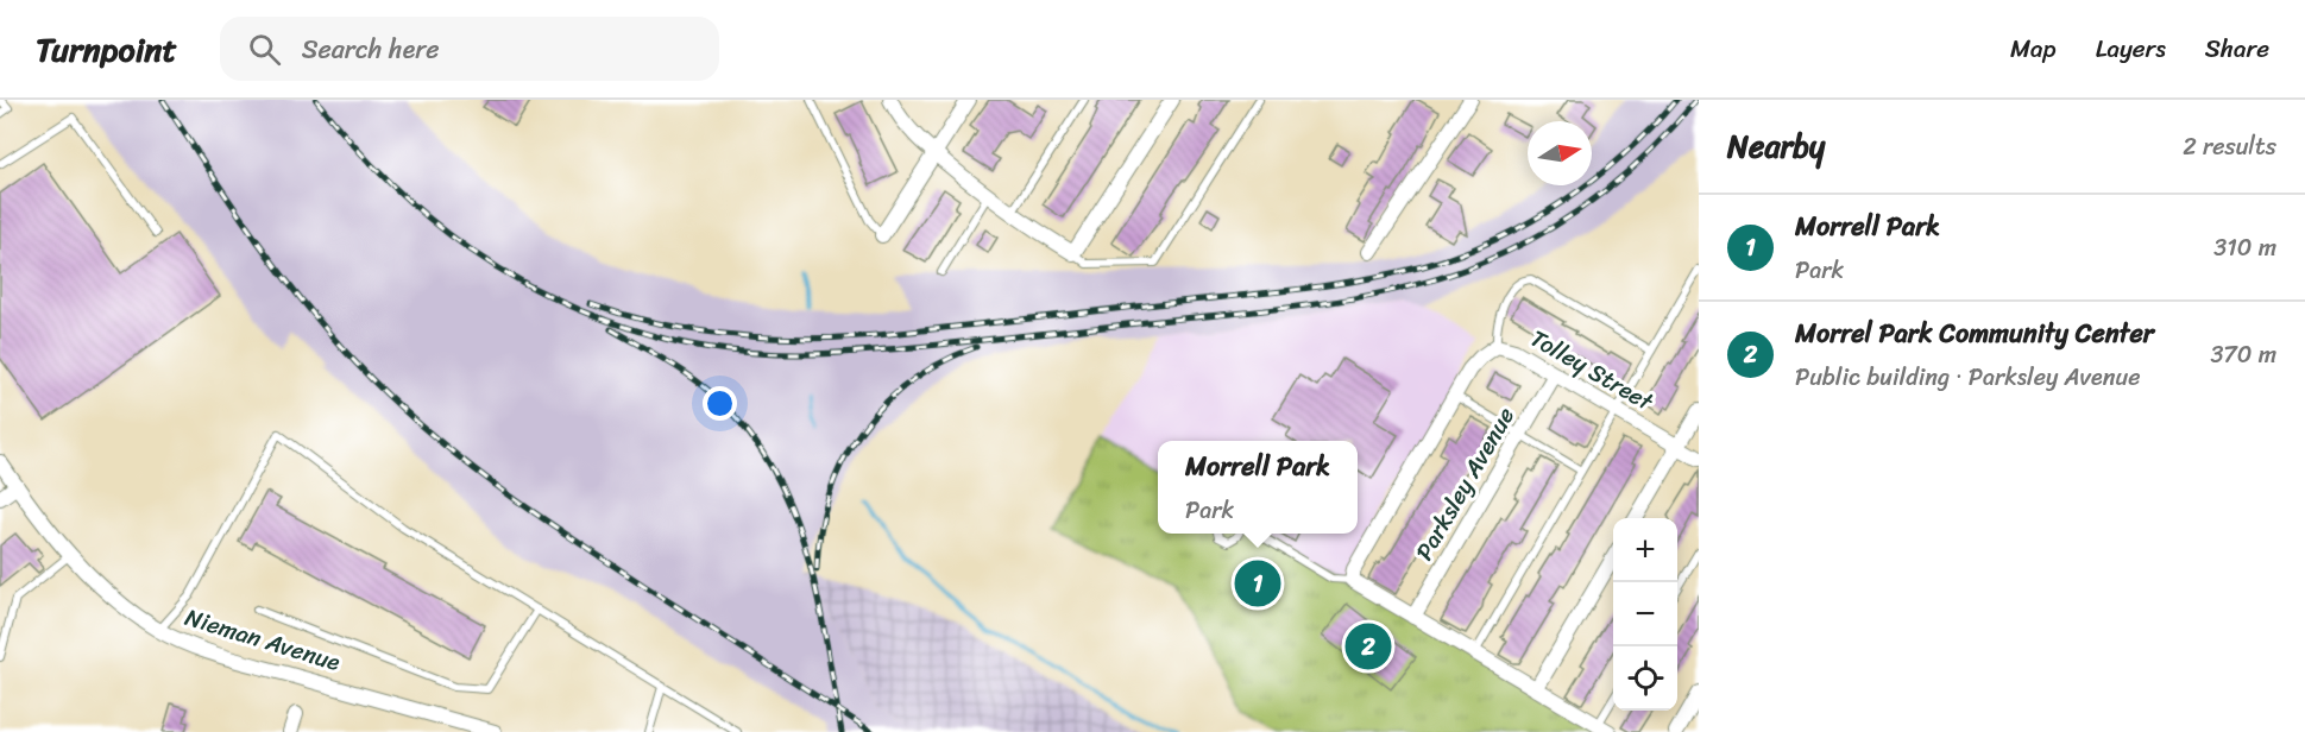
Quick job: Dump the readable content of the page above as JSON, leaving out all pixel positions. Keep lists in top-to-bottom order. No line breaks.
{"streets":{"street":["Tolley Street","Parksley Avenue","Nieman Avenue"]},"crossings":[["Tolley Street","Parksley Avenue"]],"north":"right","page":{"header":"Turnpoint","search":"Search here","nav":["Map","Layers","Share"],"heading":["Nearby","2 results"],"list":[{"mark":"1","name":"Morrell Park","note":"Park","value":"310 m"},{"mark":"2","name":"Morrel Park Community Center","note":"Public building · Parksley Avenue","value":"370 m"}],"popup":["Morrell Park","Park"],"map_buttons":["+","−"],"pins":["1","2"]}}
